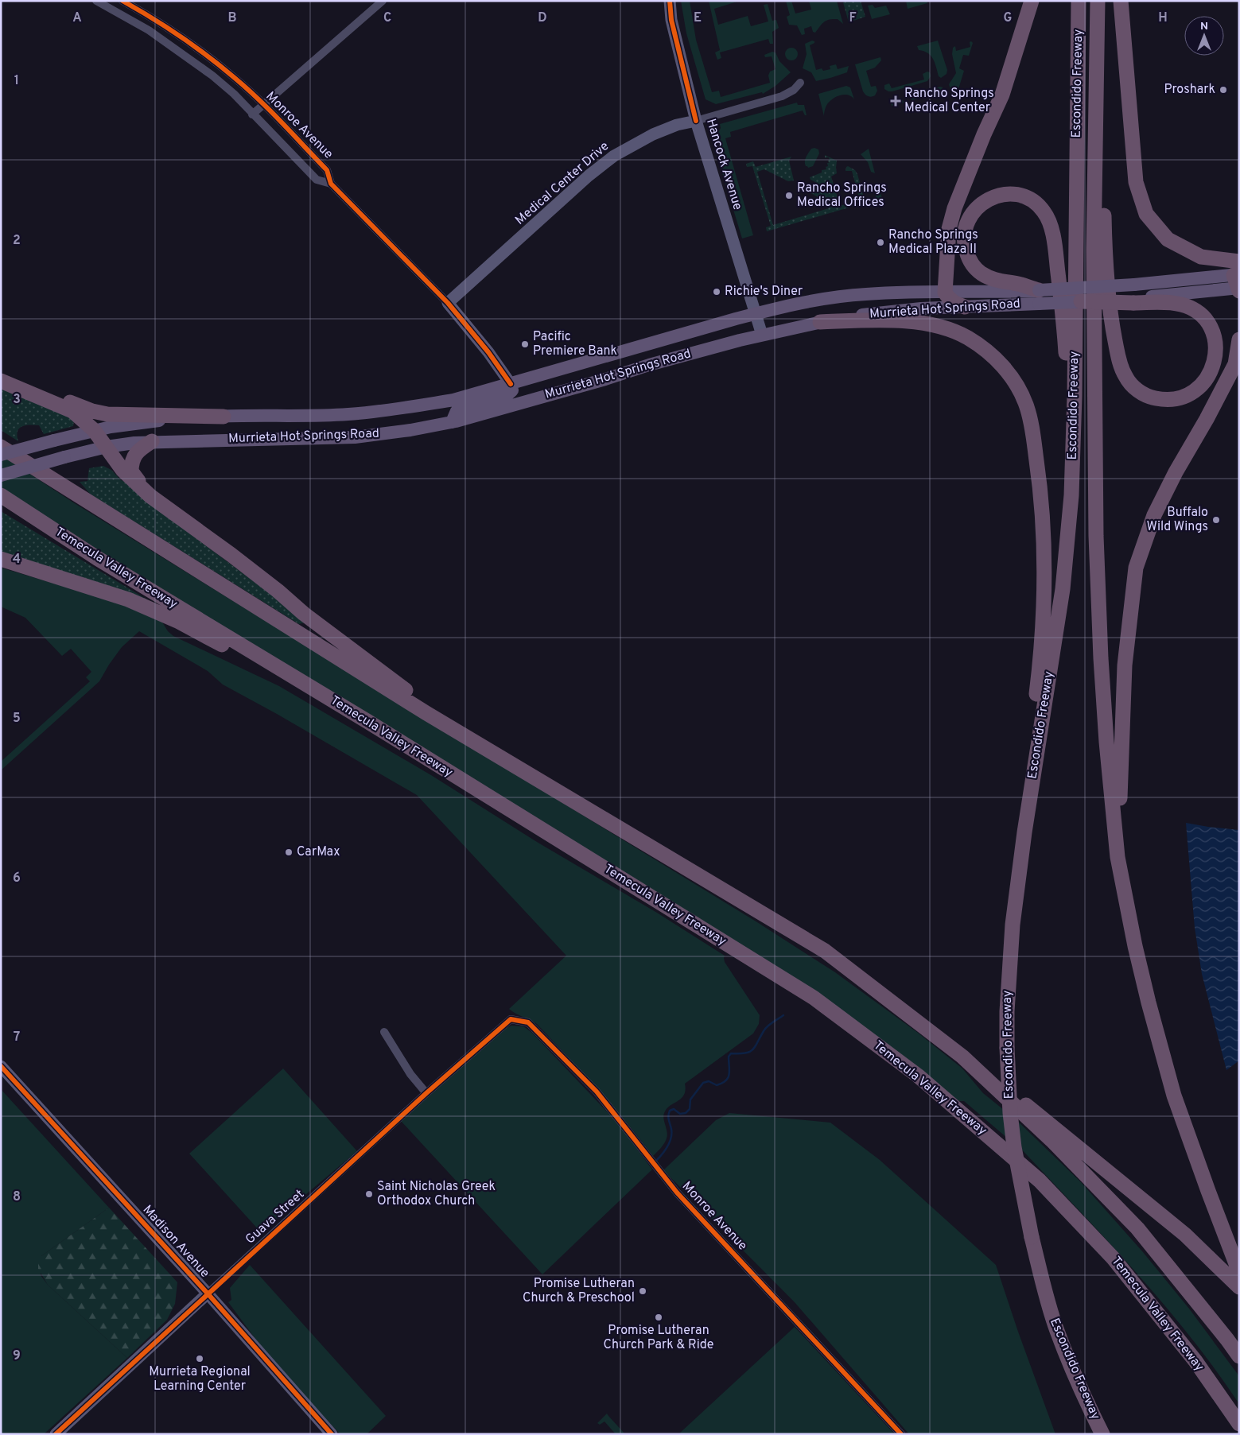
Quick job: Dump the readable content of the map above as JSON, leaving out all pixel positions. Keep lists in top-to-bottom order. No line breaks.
{"streets":{"highway":["Escondido Freeway","Temecula Valley Freeway"],"main road":["Murrieta Hot Springs Road"],"street":["Monroe Avenue","Hancock Avenue","Medical Center Drive","Guava Street","Madison Avenue"]},"crossings":[["Monroe Avenue","Medical Center Drive"],["Monroe Avenue","Murrieta Hot Springs Road"],["Monroe Avenue","Guava Street"],["Hancock Avenue","Medical Center Drive"],["Hancock Avenue","Murrieta Hot Springs Road"],["Guava Street","Madison Avenue"]],"places":{"other":["Proshark","Rancho Springs Medical Offices","Rancho Springs Medical Plaza II","Richie's Diner","Pacific Premiere Bank","Buffalo Wild Wings","CarMax","Saint Nicholas Greek Orthodox Church","Promise Lutheran Church & Preschool","Promise Lutheran Church Park & Ride","Murrieta Regional Learning Center"],"health":["Rancho Springs Medical Center"]},"north":"top","grid":{"columns":["A","B","C","D","E","F","G","H"],"rows":["1","2","3","4","5","6","7","8","9"]}}
